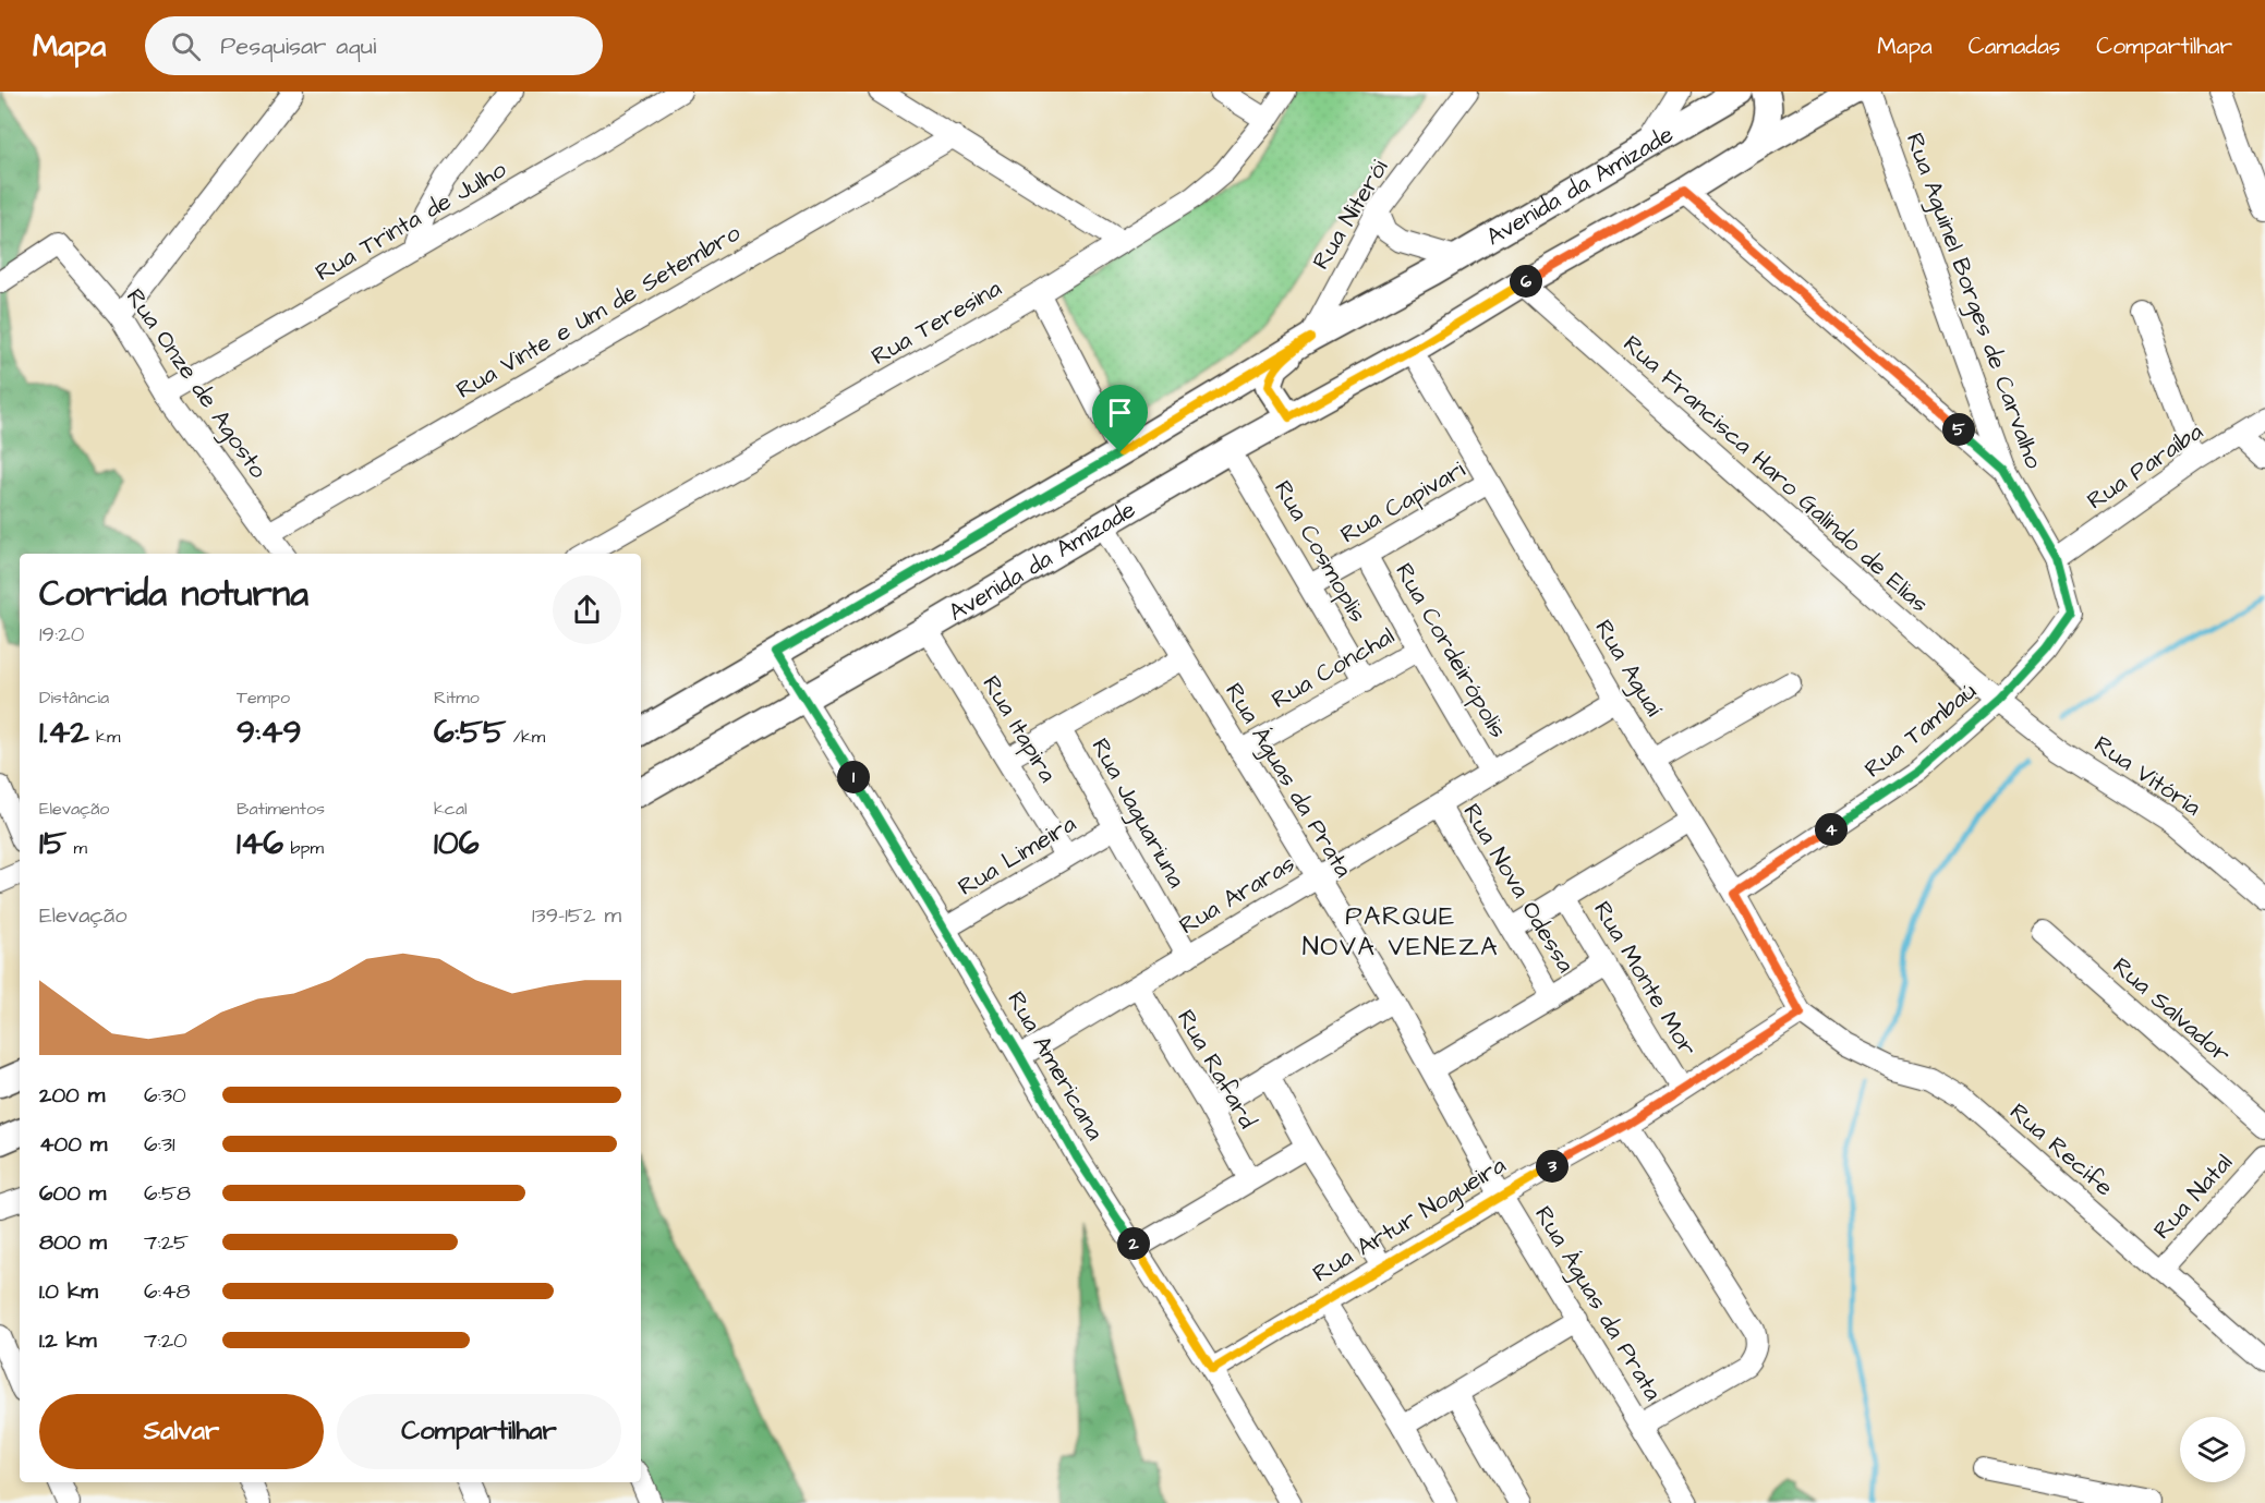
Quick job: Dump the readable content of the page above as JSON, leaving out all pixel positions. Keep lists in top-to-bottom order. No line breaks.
{"streets":{"main road":["Avenida da Amizade"],"street":["Rua Niterói","Rua Trinta de Julho","Rua Aguinel Borges de Carvalho","Rua Vinte e Um de Setembro","Rua Teresina","Rua Onze de Agosto","Rua Paraíba","Rua Francisca Haro Galindo de Elias","Rua Capivari","Rua Cosmoplis","Rua Cordeirópolis","Rua Conchal","Rua Aguaí","Rua Itapira","Rua Tambaú","Rua Vitória","Rua Águas da Prata","Rua Jaguariuna","Rua Limeira","Rua Nova Odessa","Rua Araras","Rua Monte Mor","Rua Salvador","Rua Americana","Rua Rafard","Rua Recife","Rua Natal","Rua Artur Nogueira"]},"crossings":[["Avenida da Amizade","Rua Niterói"],["Avenida da Amizade","Rua Francisca Haro Galindo de Elias"],["Avenida da Amizade","Rua Cosmoplis"],["Avenida da Amizade","Rua Aguaí"],["Avenida da Amizade","Rua Itapira"],["Avenida da Amizade","Rua Águas da Prata"],["Avenida da Amizade","Rua Americana"],["Rua Trinta de Julho","Rua Onze de Agosto"],["Rua Aguinel Borges de Carvalho","Rua Paraíba"],["Rua Aguinel Borges de Carvalho","Rua Tambaú"],["Rua Vinte e Um de Setembro","Rua Onze de Agosto"],["Rua Paraíba","Rua Tambaú"],["Rua Francisca Haro Galindo de Elias","Rua Tambaú"],["Rua Francisca Haro Galindo de Elias","Rua Vitória"],["Rua Capivari","Rua Cosmoplis"],["Rua Capivari","Rua Cordeirópolis"],["Rua Capivari","Rua Aguaí"],["Rua Cosmoplis","Rua Conchal"],["Rua Cordeirópolis","Rua Conchal"],["Rua Cordeirópolis","Rua Araras"],["Rua Conchal","Rua Águas da Prata"],["Rua Aguaí","Rua Tambaú"],["Rua Aguaí","Rua Araras"],["Rua Aguaí","Rua Recife"],["Rua Aguaí","Rua Artur Nogueira"],["Rua Itapira","Rua Limeira"],["Rua Tambaú","Rua Vitória"],["Rua Águas da Prata","Rua Araras"],["Rua Águas da Prata","Rua Artur Nogueira"],["Rua Jaguariuna","Rua Limeira"],["Rua Jaguariuna","Rua Araras"],["Rua Limeira","Rua Americana"],["Rua Nova Odessa","Rua Araras"],["Rua Araras","Rua Americana"],["Rua Araras","Rua Rafard"],["Rua Monte Mor","Rua Artur Nogueira"],["Rua Americana","Rua Artur Nogueira"],["Rua Recife","Rua Natal"],["Rua Recife","Rua Artur Nogueira"]],"districts":["PARQUE NOVA VENEZA"],"page":{"header":"Mapa","search":"Pesquisar aqui","nav":["Mapa","Camadas","Compartilhar"],"pins":["6","5","1","4","3","2"],"heading":["Corrida noturna","19:20"],"stats":[["Distância","1.42 km"],["Tempo","9:49"],["Ritmo","6:55 /km"],["Elevação","15 m"],["Batimentos","146 bpm"],["kcal","106"]],"chart":["Elevação","139–152 m"],"list":[{"name":"200 m","note":"6:30"},{"name":"400 m","note":"6:31"},{"name":"600 m","note":"6:58"},{"name":"800 m","note":"7:25"},{"name":"1.0 km","note":"6:48"},{"name":"1.2 km","note":"7:20"}],"buttons":["Salvar","Compartilhar"]}}
